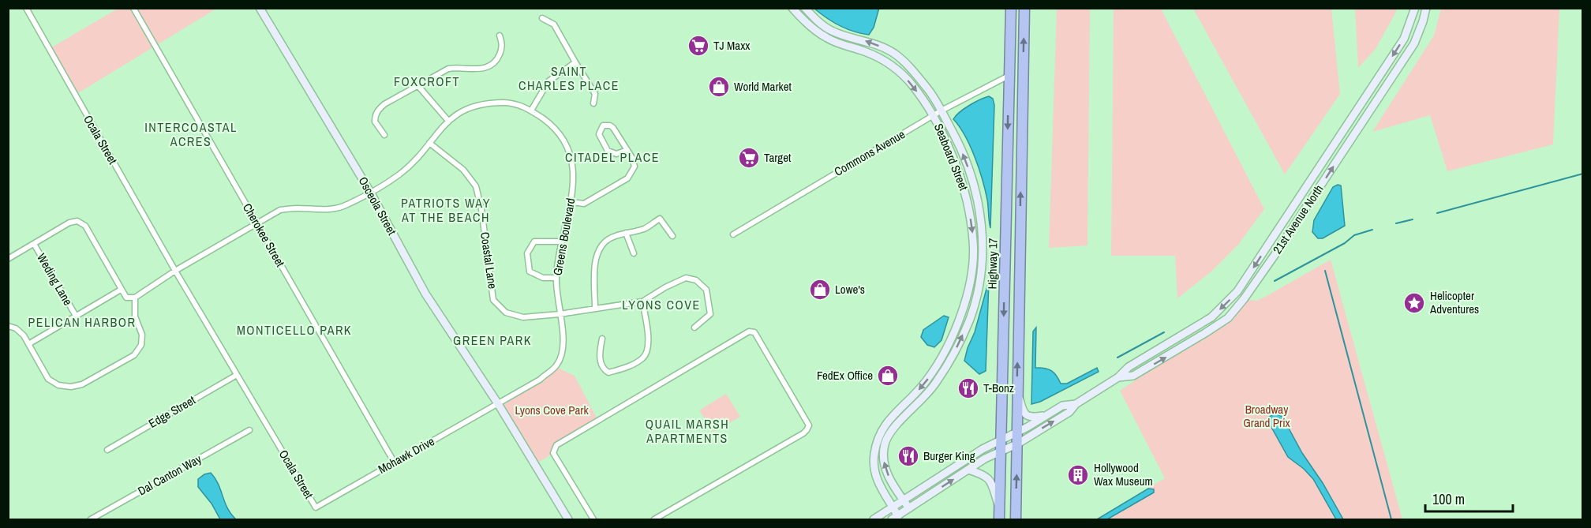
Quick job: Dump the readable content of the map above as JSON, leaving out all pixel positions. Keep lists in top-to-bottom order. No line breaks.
{"streets":{"highway":["Highway 17"],"street":["Ocala Street","Commons Avenue","Seaboard Street","Osceola Street","21st Avenue North","Cherokee Street","Greens Boulevard","Coastal Lane","Weding Lane","Edge Street","Mohawk Drive","Dal Canton Way"]},"crossings":[["Ocala Street","Edge Street"],["Ocala Street","Mohawk Drive"],["Commons Avenue","Seaboard Street"],["Commons Avenue","Highway 17"],["Seaboard Street","21st Avenue North"],["Osceola Street","Greens Boulevard"],["Osceola Street","Mohawk Drive"],["21st Avenue North","Highway 17"],["Cherokee Street","Mohawk Drive"],["Greens Boulevard","Coastal Lane"],["Greens Boulevard","Mohawk Drive"]],"districts":["SAINT CHARLES PLACE","FOXCROFT","INTERCOASTAL ACRES","CITADEL PLACE","PATRIOTS WAY AT THE BEACH","LYONS COVE","PELICAN HARBOR","MONTICELLO PARK","GREEN PARK","QUAIL MARSH APARTMENTS"],"parks":["Broadway Grand Prix","Lyons Cove Park"],"places":{"supermarket":["TJ Maxx","Target"],"shop":["World Market","Lowe's","FedEx Office"],"place":["Helicopter Adventures"],"restaurant":["T-Bonz","Burger King"],"building":["Hollywood Wax Museum"]},"scale_bar":"100 m"}
